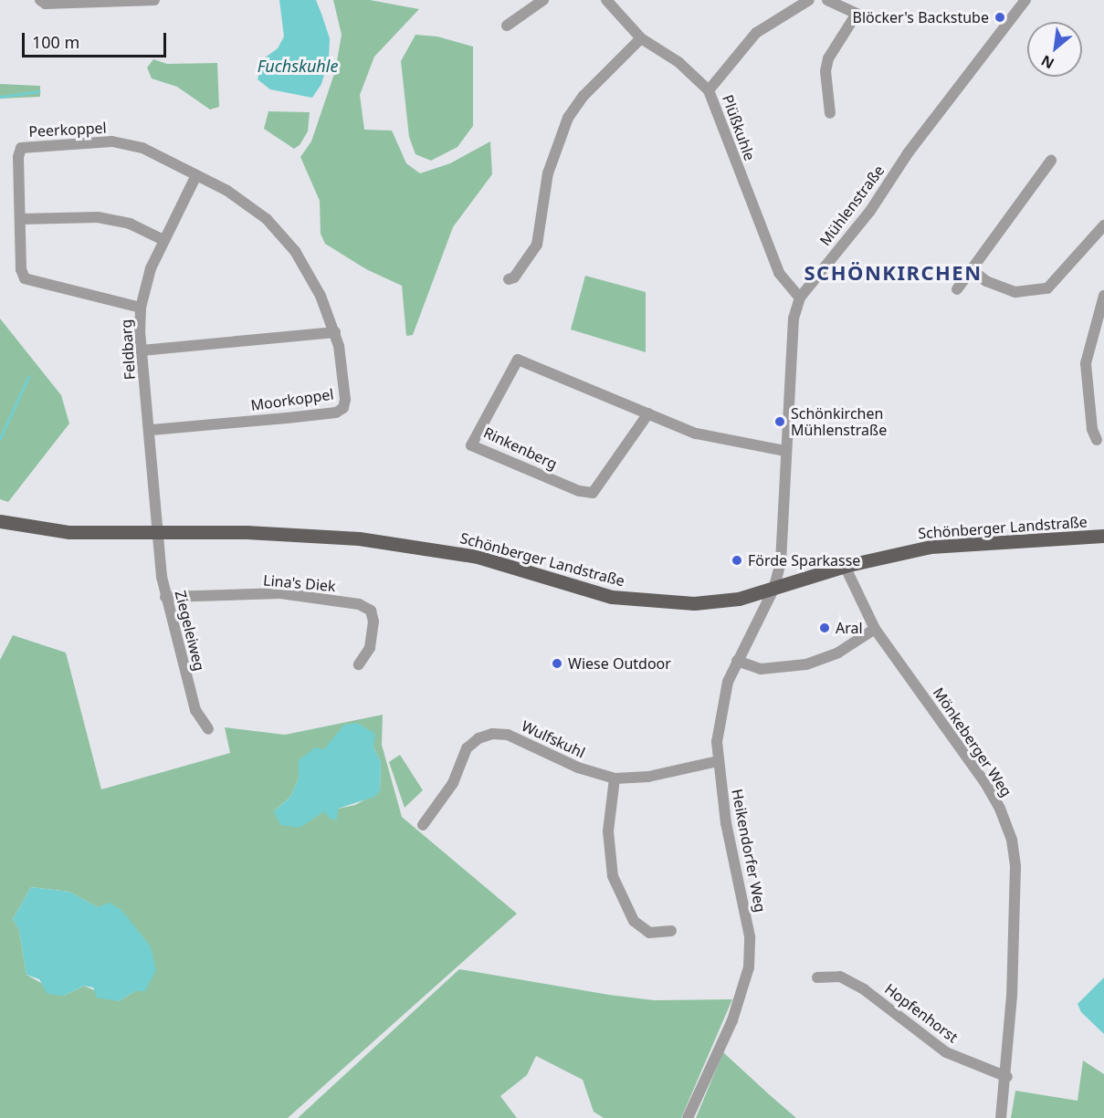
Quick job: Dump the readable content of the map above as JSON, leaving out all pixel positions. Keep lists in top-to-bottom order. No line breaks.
{"streets":{"main road":["Schönberger Landstraße"],"street":["Plüßkuhle","Peerkoppel","Mühlenstraße","Feldbarg","Moorkoppel","Rinkenberg","Lina's Diek","Ziegeleiweg","Wulfskuhl","Mönkeberger Weg","Heikendorfer Weg","Hopfenhorst"]},"crossings":[["Plüßkuhle","Mühlenstraße"],["Peerkoppel","Feldbarg"],["Peerkoppel","Moorkoppel"],["Mühlenstraße","Rinkenberg"],["Mühlenstraße","Schönberger Landstraße"],["Mühlenstraße","Heikendorfer Weg"],["Feldbarg","Moorkoppel"],["Feldbarg","Schönberger Landstraße"],["Feldbarg","Ziegeleiweg"],["Schönberger Landstraße","Ziegeleiweg"],["Schönberger Landstraße","Mönkeberger Weg"],["Schönberger Landstraße","Heikendorfer Weg"],["Lina's Diek","Ziegeleiweg"],["Wulfskuhl","Heikendorfer Weg"],["Mönkeberger Weg","Hopfenhorst"]],"districts":["SCHÖNKIRCHEN"],"water":["Fuchskuhle"],"places":["Blöcker's Backstube","Schönkirchen Mühlenstraße","Förde Sparkasse","Aral","Wiese Outdoor"],"scale_bar":"100 m","north":"bottom left"}
